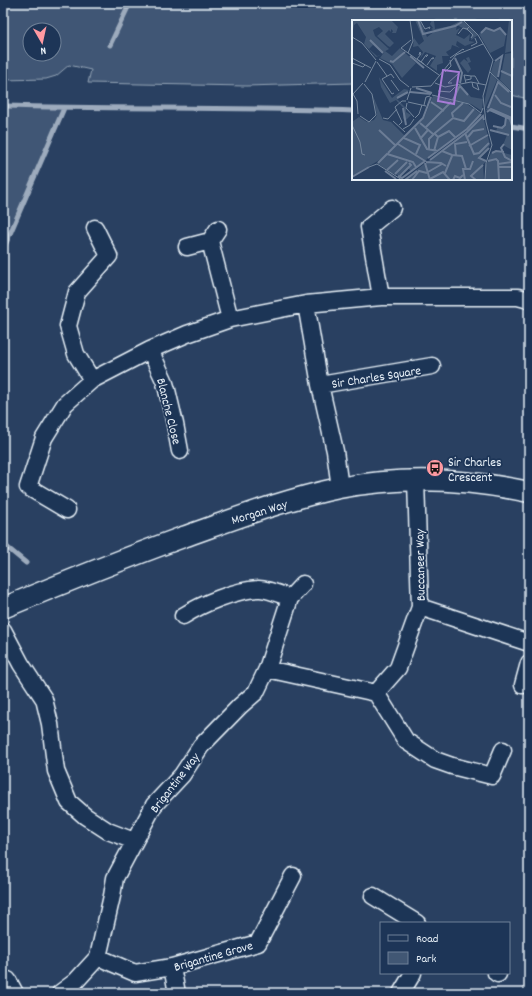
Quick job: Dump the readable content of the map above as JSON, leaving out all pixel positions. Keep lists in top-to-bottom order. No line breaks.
{"streets":{"street":["Sir Charles Square","Blanche Close","Morgan Way","Buccaneer Way","Brigantine Way","Brigantine Grove"]},"crossings":[["Morgan Way","Buccaneer Way"],["Brigantine Way","Brigantine Grove"]],"places":{"bus stop":["Sir Charles Crescent"]},"legend":["Road","Park"],"north":"bottom"}
